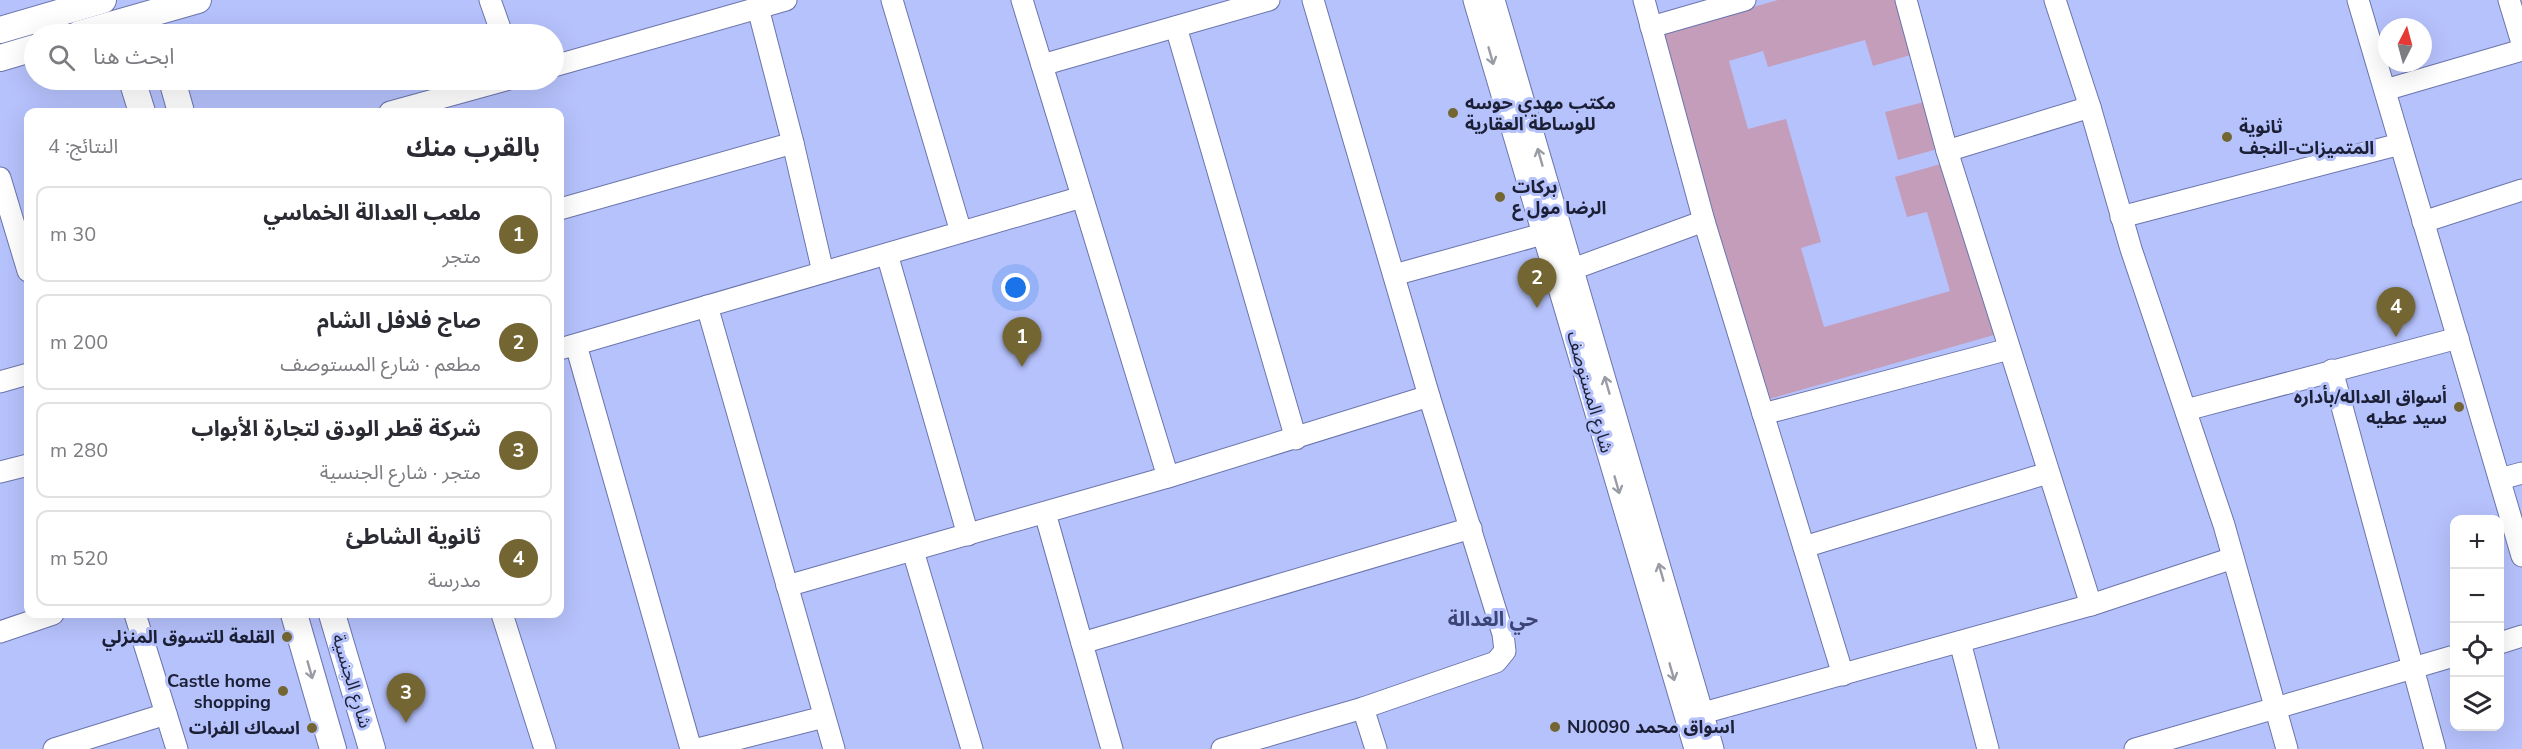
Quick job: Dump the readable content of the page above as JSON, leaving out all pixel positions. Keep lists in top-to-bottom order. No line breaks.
{"streets":{"main road":["شارع الجنسية"],"street":["شارع المستوصف"]},"districts":["حي العدالة"],"places":["مكتب مهدي حوسه للوساطة العقارية","ثانوية المتميزات-النجف","برکات الرضا مول ع","أسواق العداله/بأداره سيد عطيه","القلعة للتسوق المنزلي","Castle home shopping","NJ0090 اسواق محمد","اسماك الفرات"],"north":"top","page":{"search":"ابحث هنا","heading":["بالقرب منك","النتائج: 4"],"list":[{"mark":"1","name":"ملعب العدالة الخماسي","note":"متجر","value":"30 m"},{"mark":"2","name":"صاج فلافل الشام","note":"مطعم · شارع المستوصف","value":"200 m"},{"mark":"3","name":"شركة قطر الودق لتجارة الأبواب","note":"متجر · شارع الجنسية","value":"280 m"},{"mark":"4","name":"ثانوية الشاطئ","note":"مدرسة","value":"520 m"}],"pins":["2","4","1","3"],"map_buttons":["+","−"]}}
